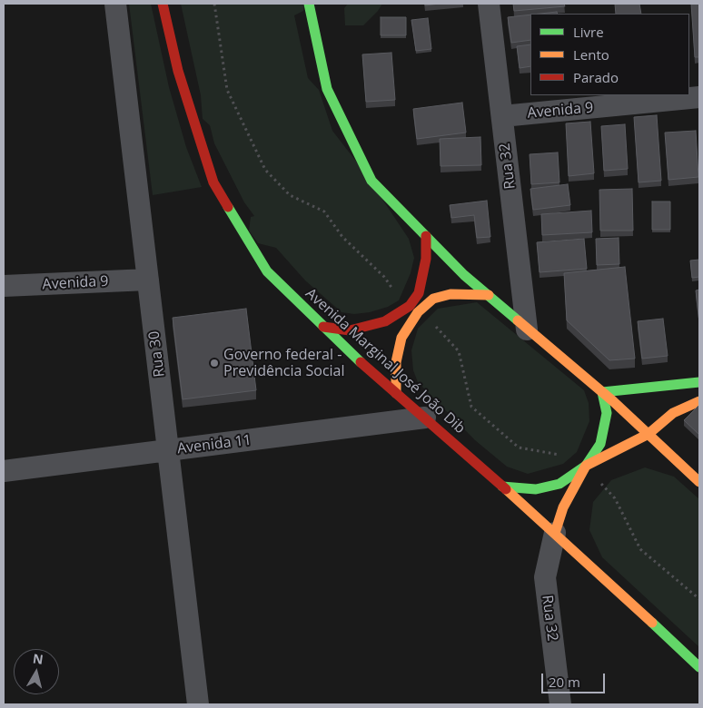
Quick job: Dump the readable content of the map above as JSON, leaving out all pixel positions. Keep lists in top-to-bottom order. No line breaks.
{"streets":{"main road":["Avenida Marginal José João Dib"],"street":["Avenida 9","Rua 32","Rua 30","Avenida 11"]},"crossings":[["Avenida 9","Rua 32"],["Avenida 9","Rua 30"],["Rua 32","Avenida Marginal José João Dib"],["Rua 30","Avenida 11"],["Avenida Marginal José João Dib","Avenida 11"]],"places":["Governo federal - Previdência Social"],"legend":["Livre","Lento","Parado"],"scale_bar":"20 m","north":"top"}
